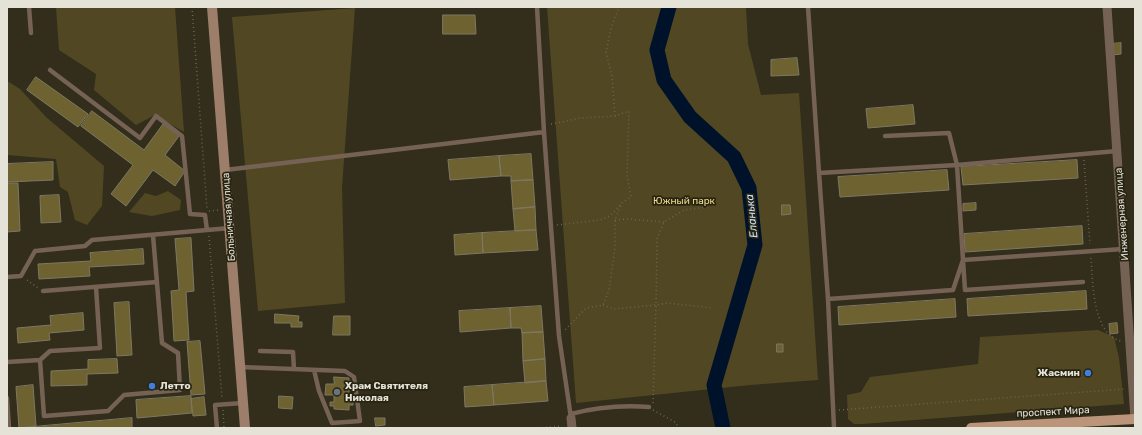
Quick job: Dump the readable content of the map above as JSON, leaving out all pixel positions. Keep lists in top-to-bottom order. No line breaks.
{"streets":{"main road":["Больничная улица","проспект Мира"],"street":["Инженерная улица"]},"crossings":[["Инженерная улица","проспект Мира"]],"water":["Еланька"],"parks":["Южный парк"],"places":["Жасмин","Летто","Храм Святителя Николая"]}
